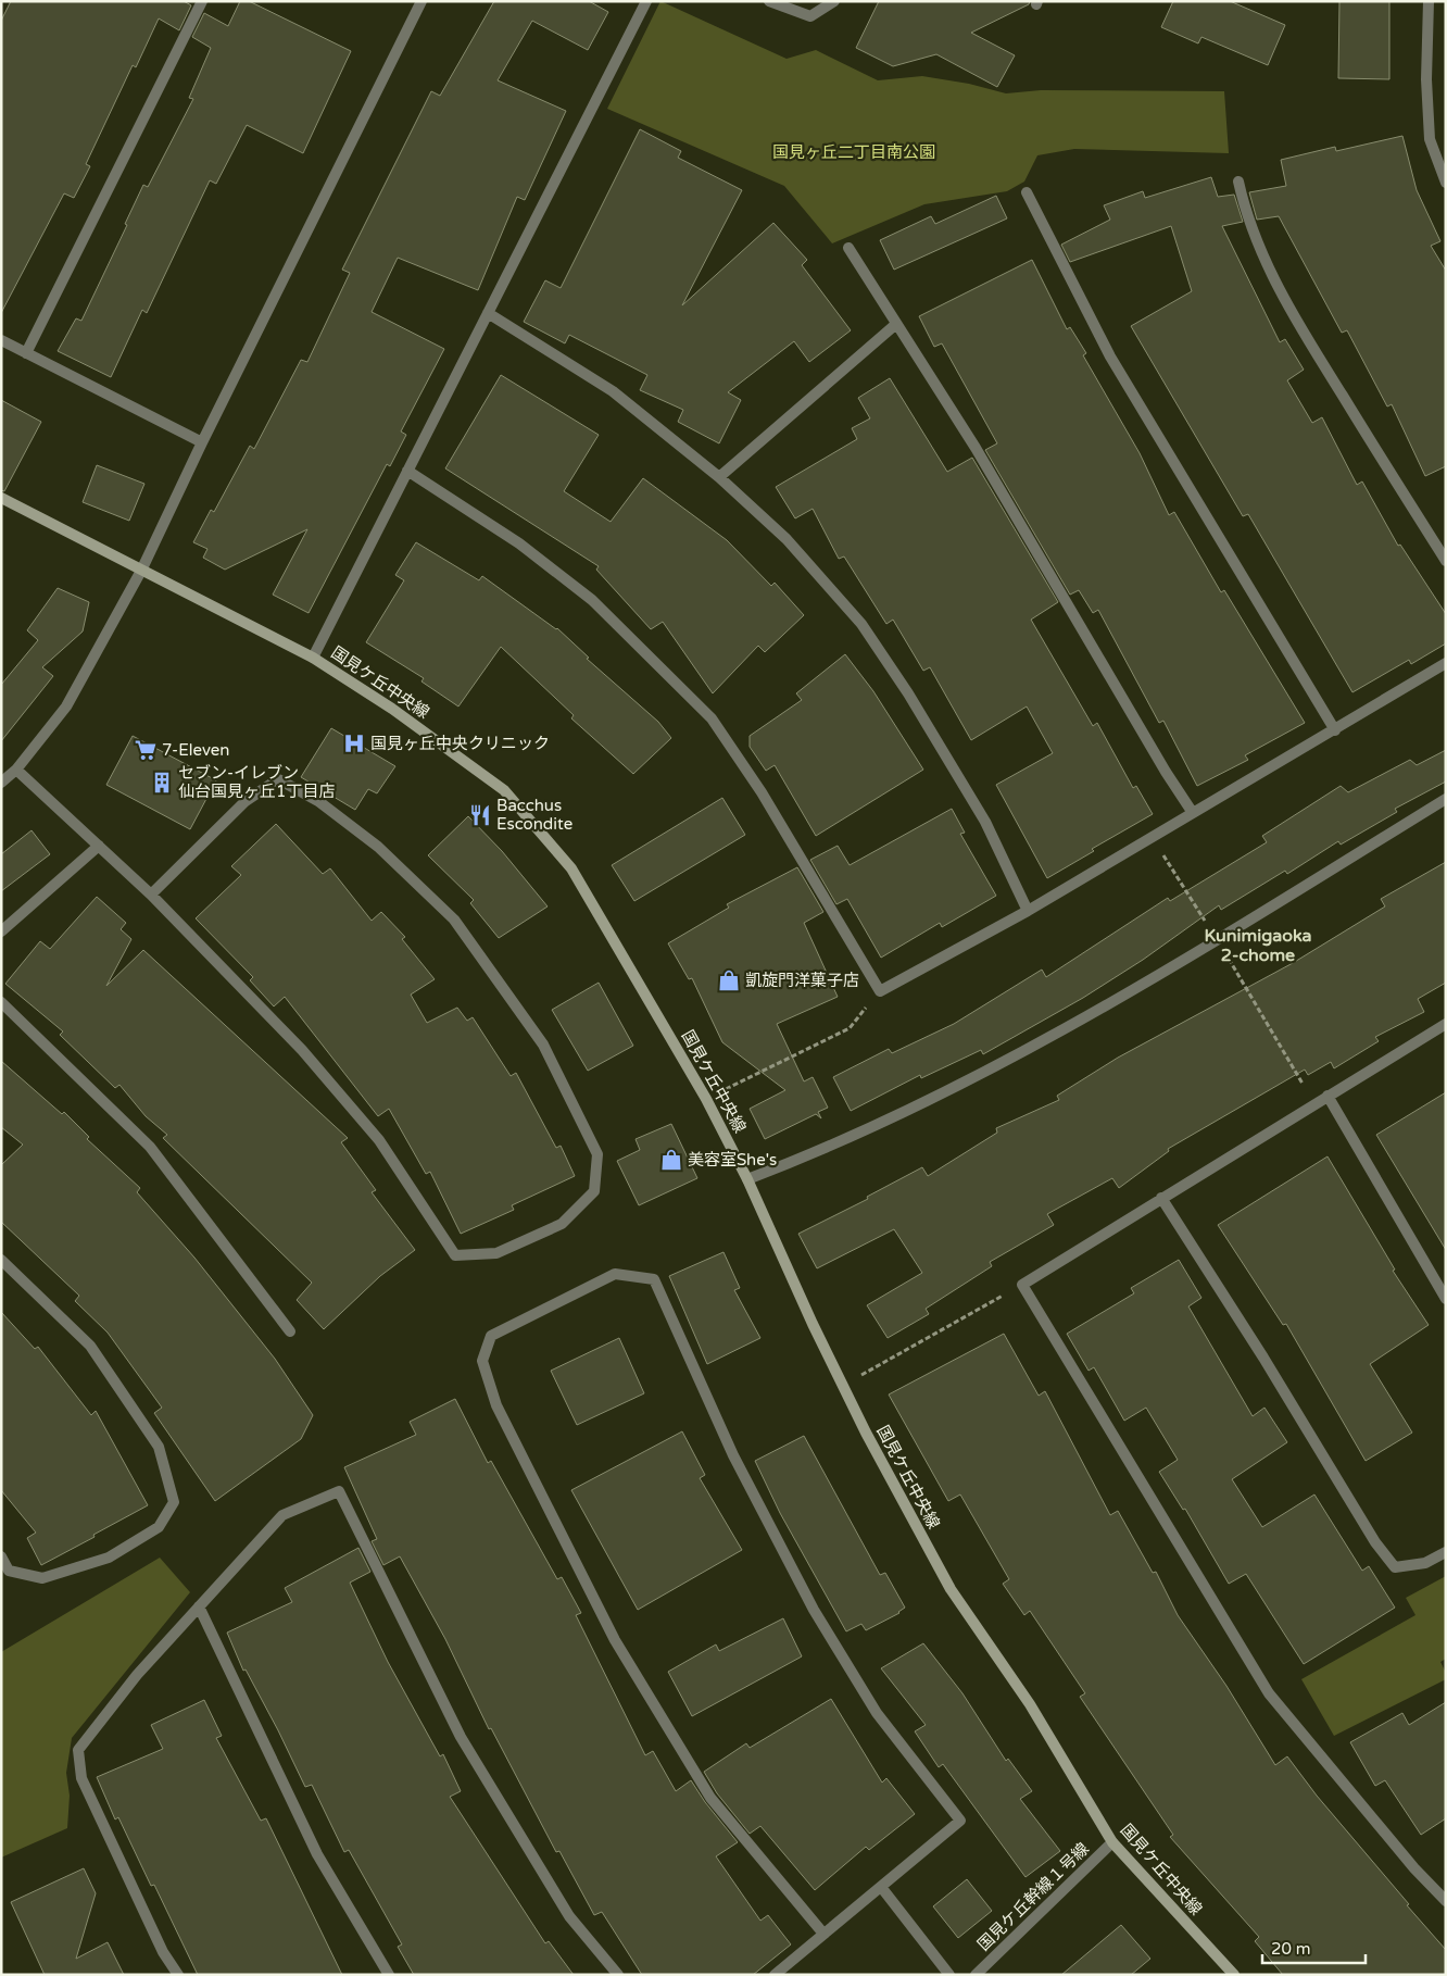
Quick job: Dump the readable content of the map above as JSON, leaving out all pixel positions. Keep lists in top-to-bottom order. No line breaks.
{"streets":{"street":["国見ケ丘中央線","国見ケ丘幹線１号線"]},"crossings":[["国見ケ丘中央線","国見ケ丘幹線１号線"]],"districts":["Kunimigaoka 2-chome"],"parks":["国見ヶ丘二丁目南公園"],"places":{"hospital":["国見ヶ丘中央クリニック"],"supermarket":["7-Eleven"],"building":["セブン-イレブン 仙台国見ヶ丘1丁目店"],"restaurant":["Bacchus Escondite"],"shop":["凱旋門洋菓子店","美容室She's"]},"scale_bar":"20 m"}
